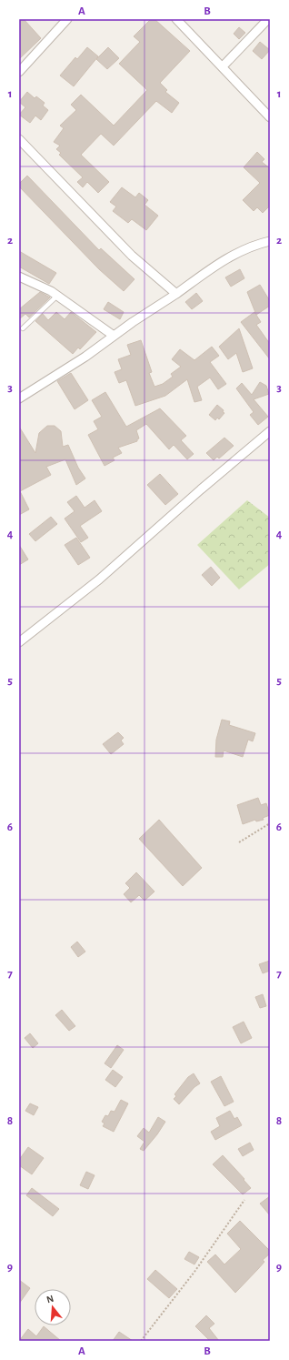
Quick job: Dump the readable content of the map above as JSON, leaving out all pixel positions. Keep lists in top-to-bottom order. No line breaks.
{"north":"top","grid":{"columns":["A","B"],"rows":["1","2","3","4","5","6","7","8","9"]}}
